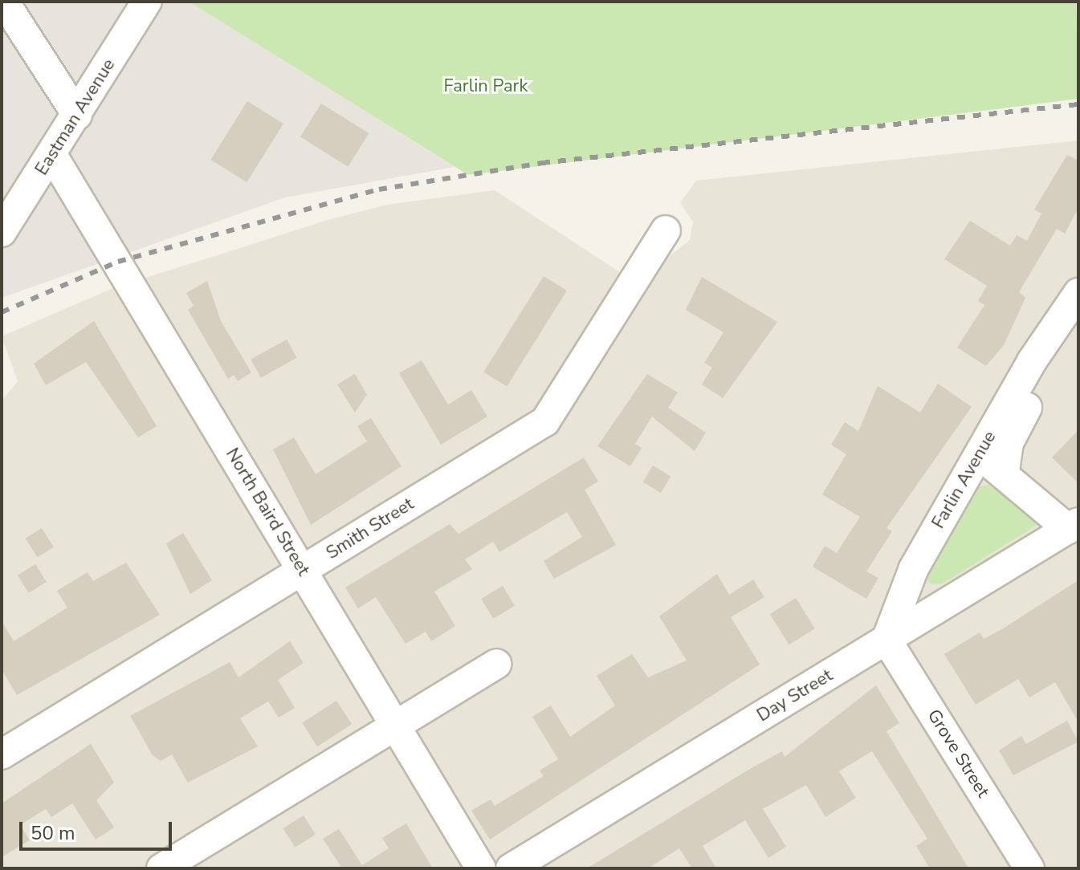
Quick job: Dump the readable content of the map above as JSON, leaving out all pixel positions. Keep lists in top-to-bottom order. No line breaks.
{"streets":{"street":["Eastman Avenue","Farlin Avenue","North Baird Street","Smith Street","Day Street","Grove Street"]},"crossings":[["Eastman Avenue","North Baird Street"],["Farlin Avenue","Day Street"],["Farlin Avenue","Grove Street"],["North Baird Street","Smith Street"],["Day Street","Grove Street"]],"parks":["Farlin Park"],"scale_bar":"50 m"}
